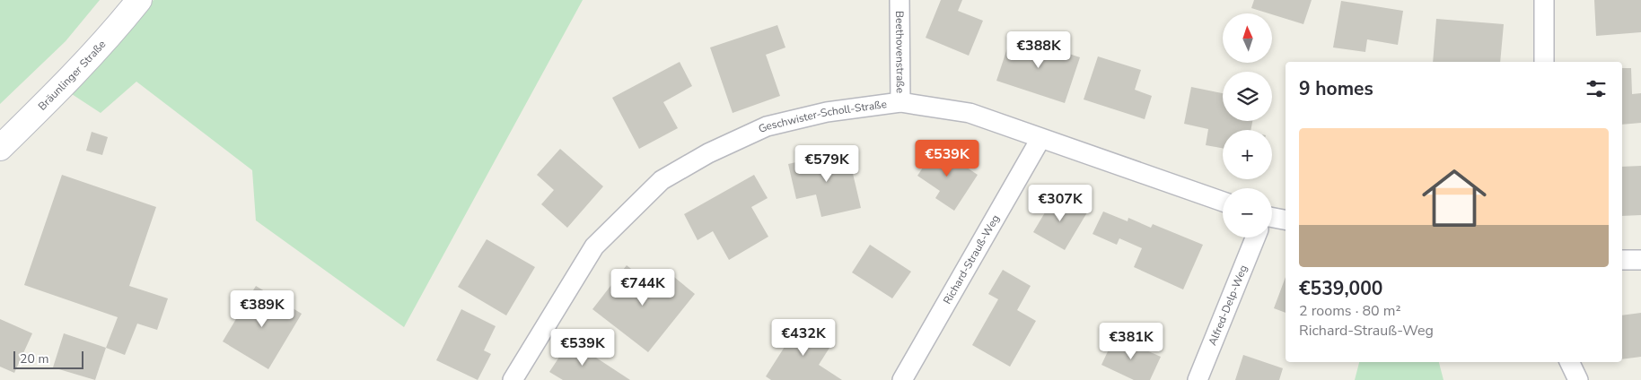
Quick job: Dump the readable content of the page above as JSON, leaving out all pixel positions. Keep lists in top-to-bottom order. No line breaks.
{"streets":{"main road":["Bräunlinger Straße"],"street":["Beethovenstraße","Geschwister-Scholl-Straße","Richard-Strauß-Weg","Alfred-Delp-Weg"]},"crossings":[["Beethovenstraße","Geschwister-Scholl-Straße"],["Geschwister-Scholl-Straße","Richard-Strauß-Weg"]],"scale_bar":"20 m","north":"top","page":{"map_buttons":["+","−"],"price":["€388K","€539K","€579K","€307K","€744K","€389K","€432K","€381K","€539K"],"heading":"9 homes","list":[{"name":"€539,000","note":"2 rooms · 80 m² · Richard-Strauß-Weg"}],"scale":"20 m"}}
